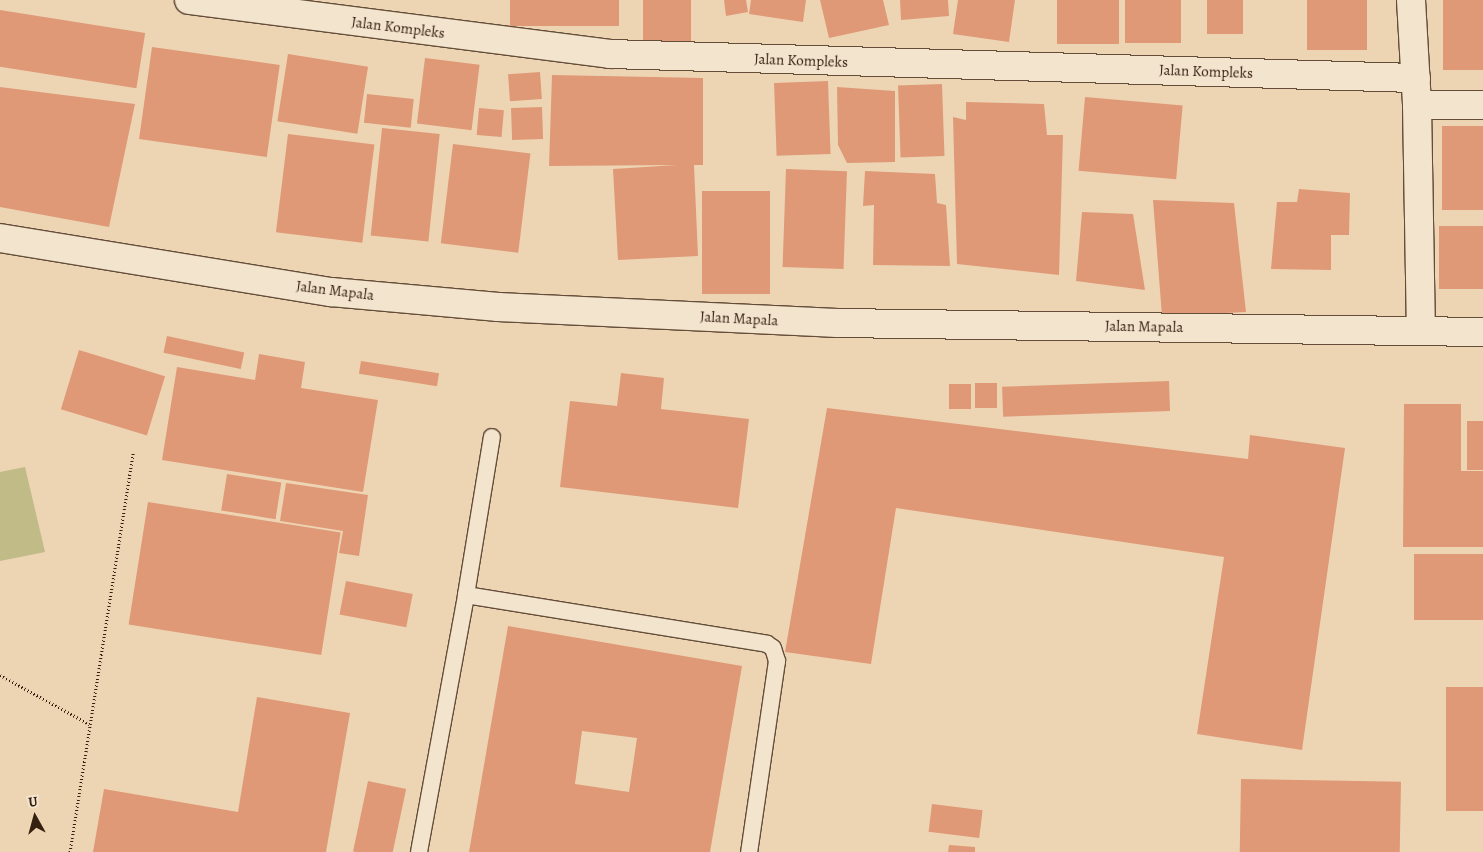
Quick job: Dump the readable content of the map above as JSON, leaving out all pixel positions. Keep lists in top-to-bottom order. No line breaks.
{"streets":{"street":["Jalan Kompleks","Jalan Mapala"]},"north":"top"}
